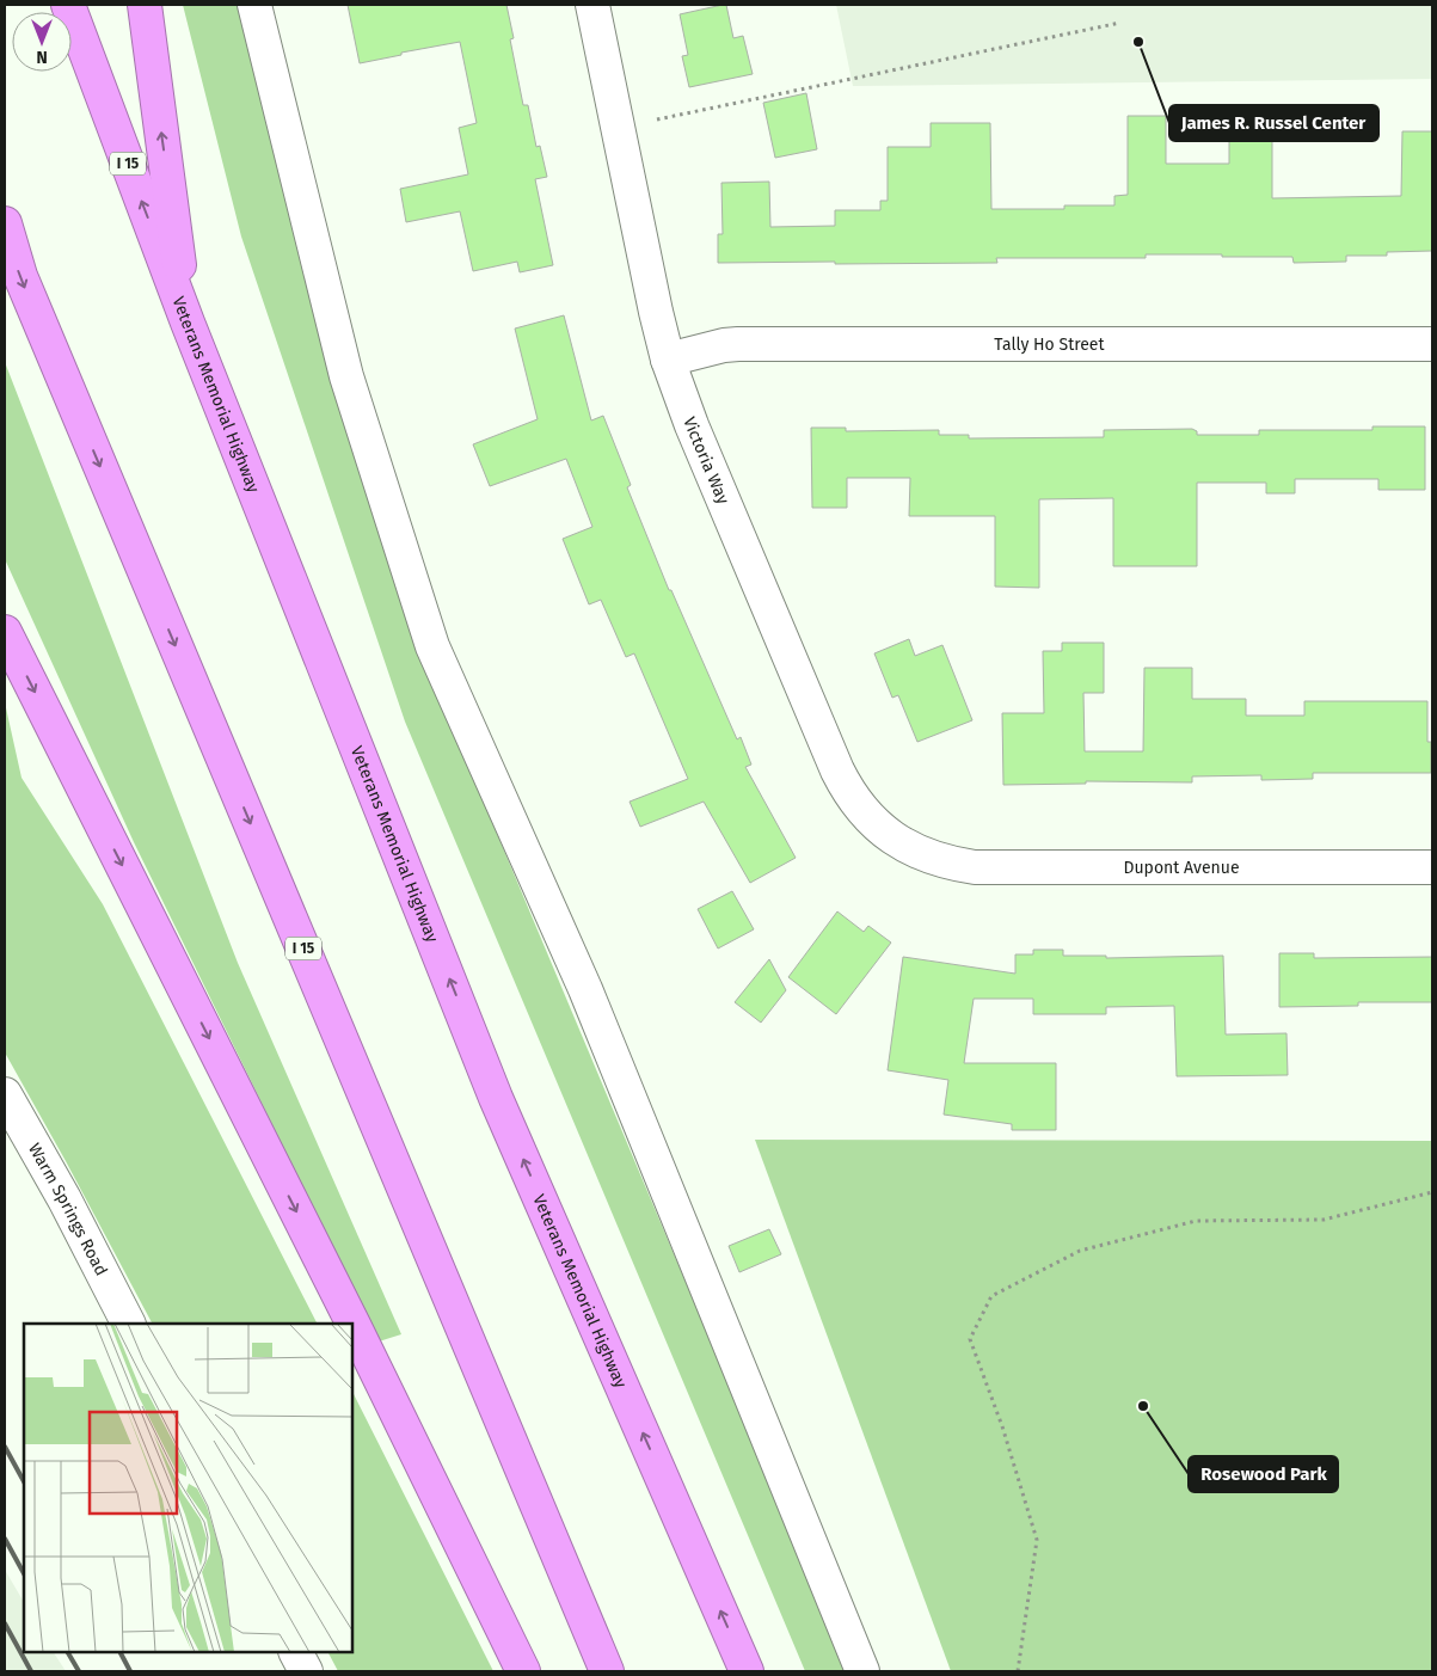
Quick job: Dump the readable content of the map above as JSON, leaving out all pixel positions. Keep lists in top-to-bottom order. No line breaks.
{"streets":{"highway":["I 15","Veterans Memorial Highway"],"street":["Tally Ho Street","Victoria Way","Dupont Avenue","Warm Springs Road"]},"crossings":[["Tally Ho Street","Victoria Way"],["Victoria Way","Dupont Avenue"]],"places":["James R. Russel Center","Rosewood Park"],"north":"bottom"}
